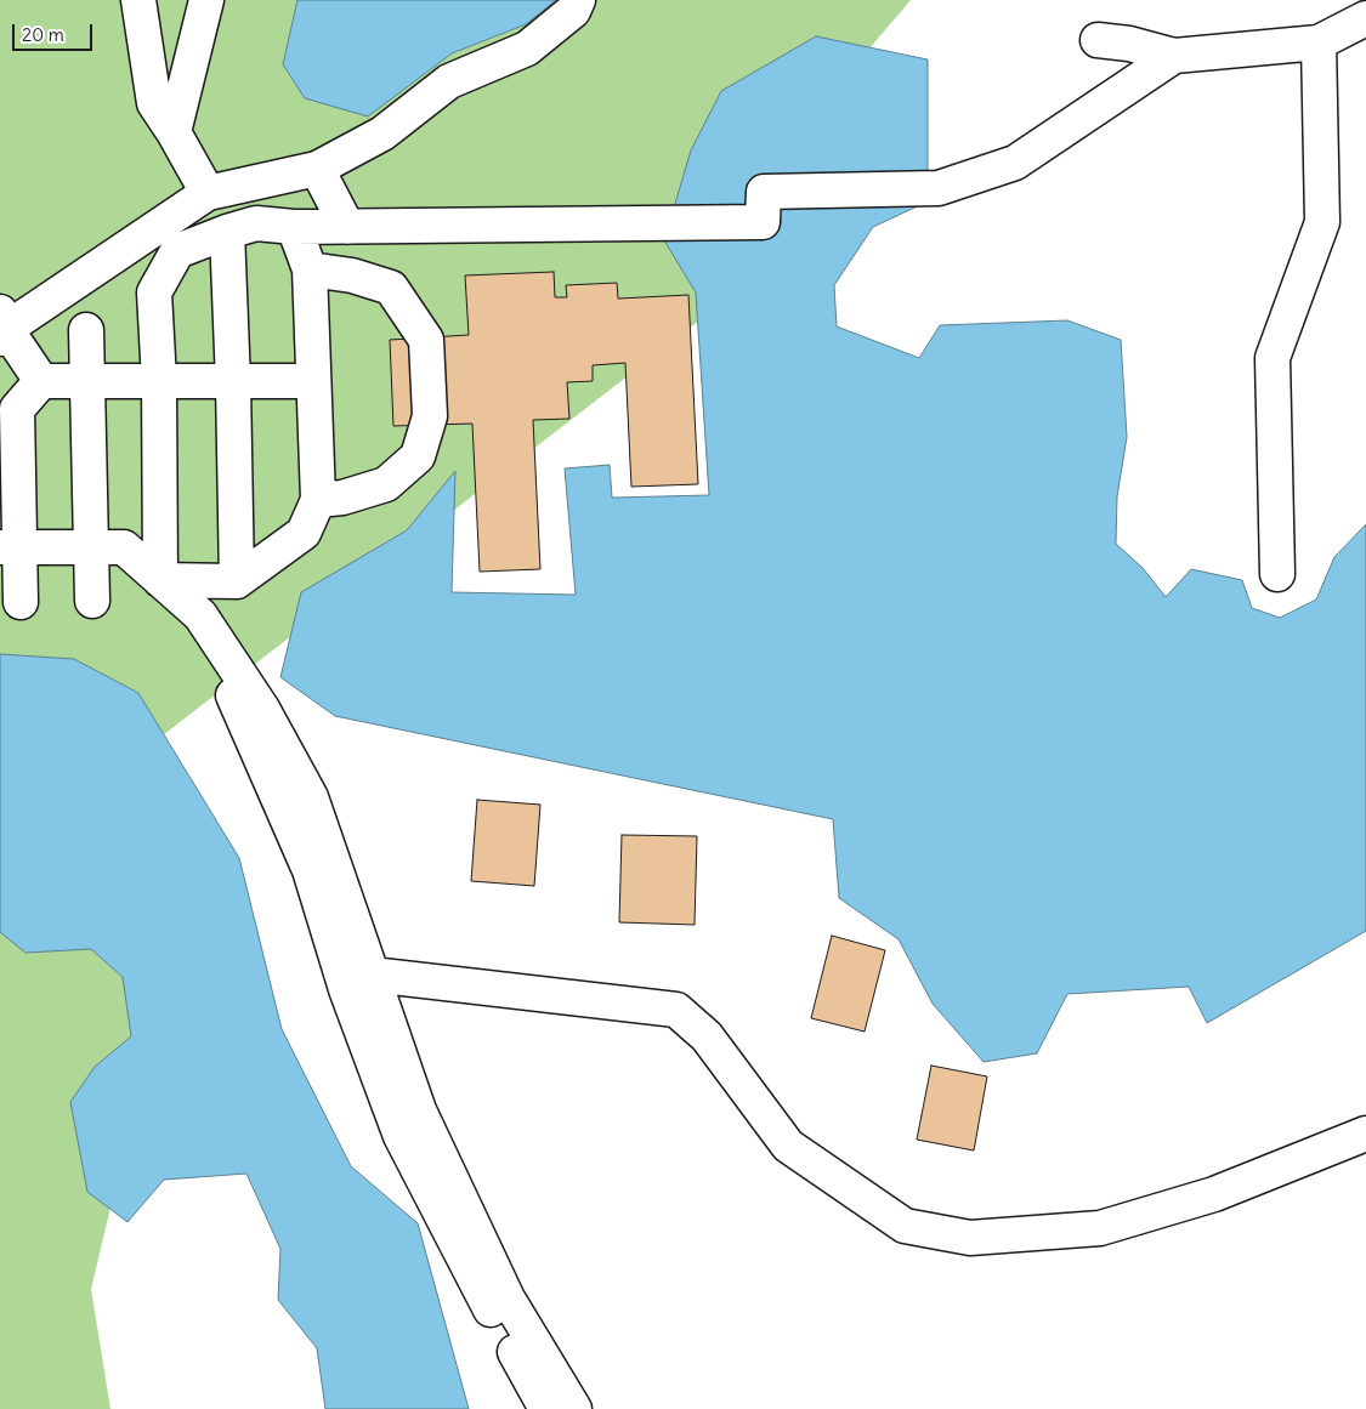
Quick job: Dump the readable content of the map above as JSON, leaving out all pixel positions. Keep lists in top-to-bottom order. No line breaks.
{"scale_bar":"20 m"}
